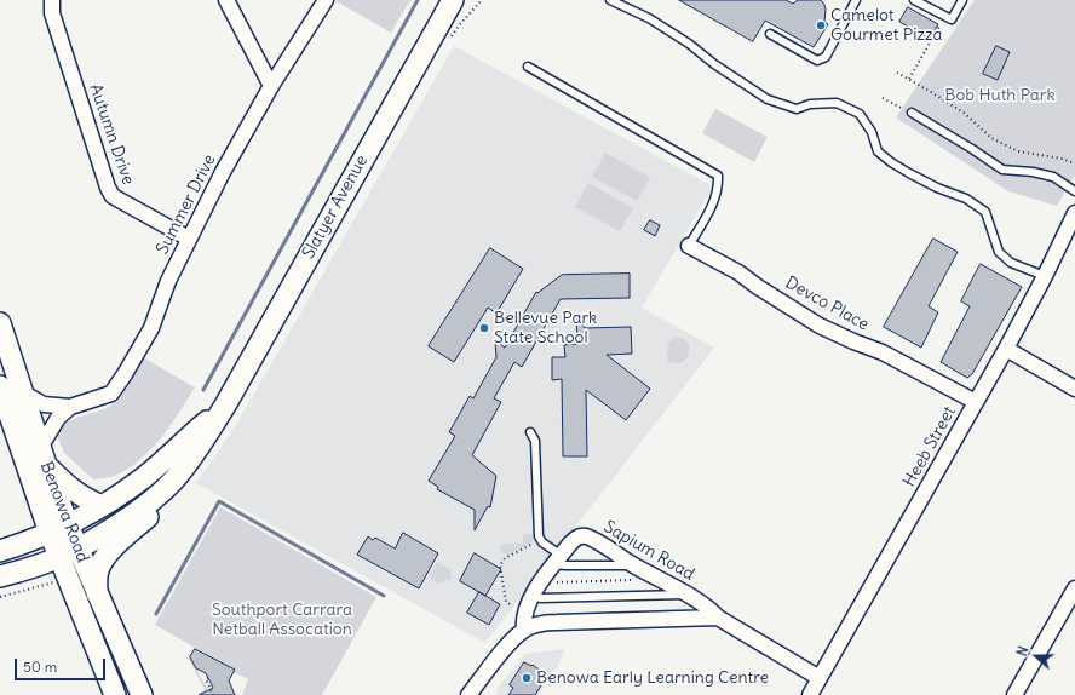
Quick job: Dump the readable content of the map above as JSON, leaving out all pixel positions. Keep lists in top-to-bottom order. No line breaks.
{"streets":{"main road":["Slatyer Avenue","Benowa Road"],"street":["Autumn Drive","Summer Drive","Devco Place","Heeb Street","Sapium Road"]},"crossings":[["Autumn Drive","Summer Drive"],["Summer Drive","Benowa Road"],["Slatyer Avenue","Benowa Road"],["Devco Place","Heeb Street"],["Heeb Street","Sapium Road"]],"parks":["Bob Huth Park","Southport Carrara Netball Assocation"],"places":["Camelot Gourmet Pizza","Bellevue Park State School","Benowa Early Learning Centre"],"scale_bar":"50 m","north":"left"}
